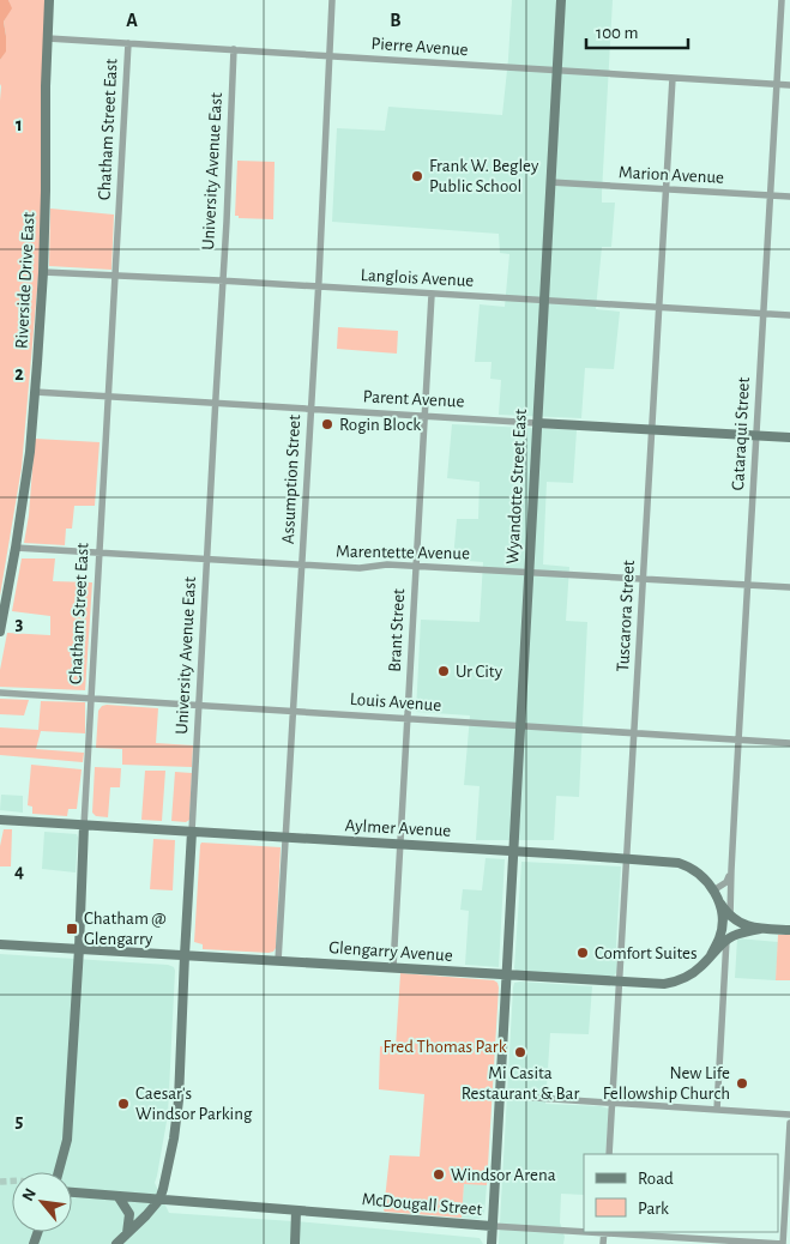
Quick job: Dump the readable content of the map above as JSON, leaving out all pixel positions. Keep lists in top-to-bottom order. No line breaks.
{"streets":{"main road":["Chatham Street East","University Avenue East","Riverside Drive East","Parent Avenue","Wyandotte Street East","Aylmer Avenue","Glengarry Avenue","McDougall Street"],"street":["Pierre Avenue","Marion Avenue","Langlois Avenue","Cataraqui Street","Assumption Street","Marentette Avenue","Tuscarora Street","Brant Street","Louis Avenue"]},"crossings":[["Pierre Avenue","Chatham Street East"],["Pierre Avenue","University Avenue East"],["Pierre Avenue","Riverside Drive East"],["Pierre Avenue","Cataraqui Street"],["Pierre Avenue","Assumption Street"],["Pierre Avenue","Wyandotte Street East"],["Pierre Avenue","Tuscarora Street"],["Chatham Street East","Langlois Avenue"],["Chatham Street East","Parent Avenue"],["Chatham Street East","Marentette Avenue"],["Chatham Street East","Louis Avenue"],["Chatham Street East","Aylmer Avenue"],["Chatham Street East","Glengarry Avenue"],["University Avenue East","Langlois Avenue"],["University Avenue East","Parent Avenue"],["University Avenue East","Marentette Avenue"],["University Avenue East","Louis Avenue"],["University Avenue East","Aylmer Avenue"],["University Avenue East","Glengarry Avenue"],["University Avenue East","McDougall Street"],["Marion Avenue","Cataraqui Street"],["Marion Avenue","Wyandotte Street East"],["Marion Avenue","Tuscarora Street"],["Langlois Avenue","Riverside Drive East"],["Langlois Avenue","Cataraqui Street"],["Langlois Avenue","Assumption Street"],["Langlois Avenue","Wyandotte Street East"],["Langlois Avenue","Tuscarora Street"],["Langlois Avenue","Brant Street"],["Riverside Drive East","Parent Avenue"],["Riverside Drive East","Marentette Avenue"],["Parent Avenue","Cataraqui Street"],["Parent Avenue","Assumption Street"],["Parent Avenue","Wyandotte Street East"],["Parent Avenue","Tuscarora Street"],["Parent Avenue","Brant Street"],["Cataraqui Street","Marentette Avenue"],["Cataraqui Street","Louis Avenue"],["Cataraqui Street","Aylmer Avenue"],["Assumption Street","Marentette Avenue"],["Assumption Street","Louis Avenue"],["Assumption Street","Aylmer Avenue"],["Assumption Street","Glengarry Avenue"],["Wyandotte Street East","Marentette Avenue"],["Wyandotte Street East","Louis Avenue"],["Wyandotte Street East","Aylmer Avenue"],["Wyandotte Street East","Glengarry Avenue"],["Wyandotte Street East","McDougall Street"],["Marentette Avenue","Tuscarora Street"],["Marentette Avenue","Brant Street"],["Tuscarora Street","Louis Avenue"],["Tuscarora Street","Aylmer Avenue"],["Tuscarora Street","Glengarry Avenue"],["Brant Street","Louis Avenue"],["Brant Street","Aylmer Avenue"],["Brant Street","Glengarry Avenue"],["Aylmer Avenue","Glengarry Avenue"]],"parks":["Fred Thomas Park"],"places":{"other":["Frank W. Begley Public School","Rogin Block","Ur City","Comfort Suites","Mi Casita Restaurant & Bar","New Life Fellowship Church","Caesar's Windsor Parking","Windsor Arena"],"transit":["Chatham @ Glengarry"]},"legend":["Road","Park"],"scale_bar":"100 m","north":"top left","grid":{"columns":["A","B"],"rows":["1","2","3","4","5"]}}
